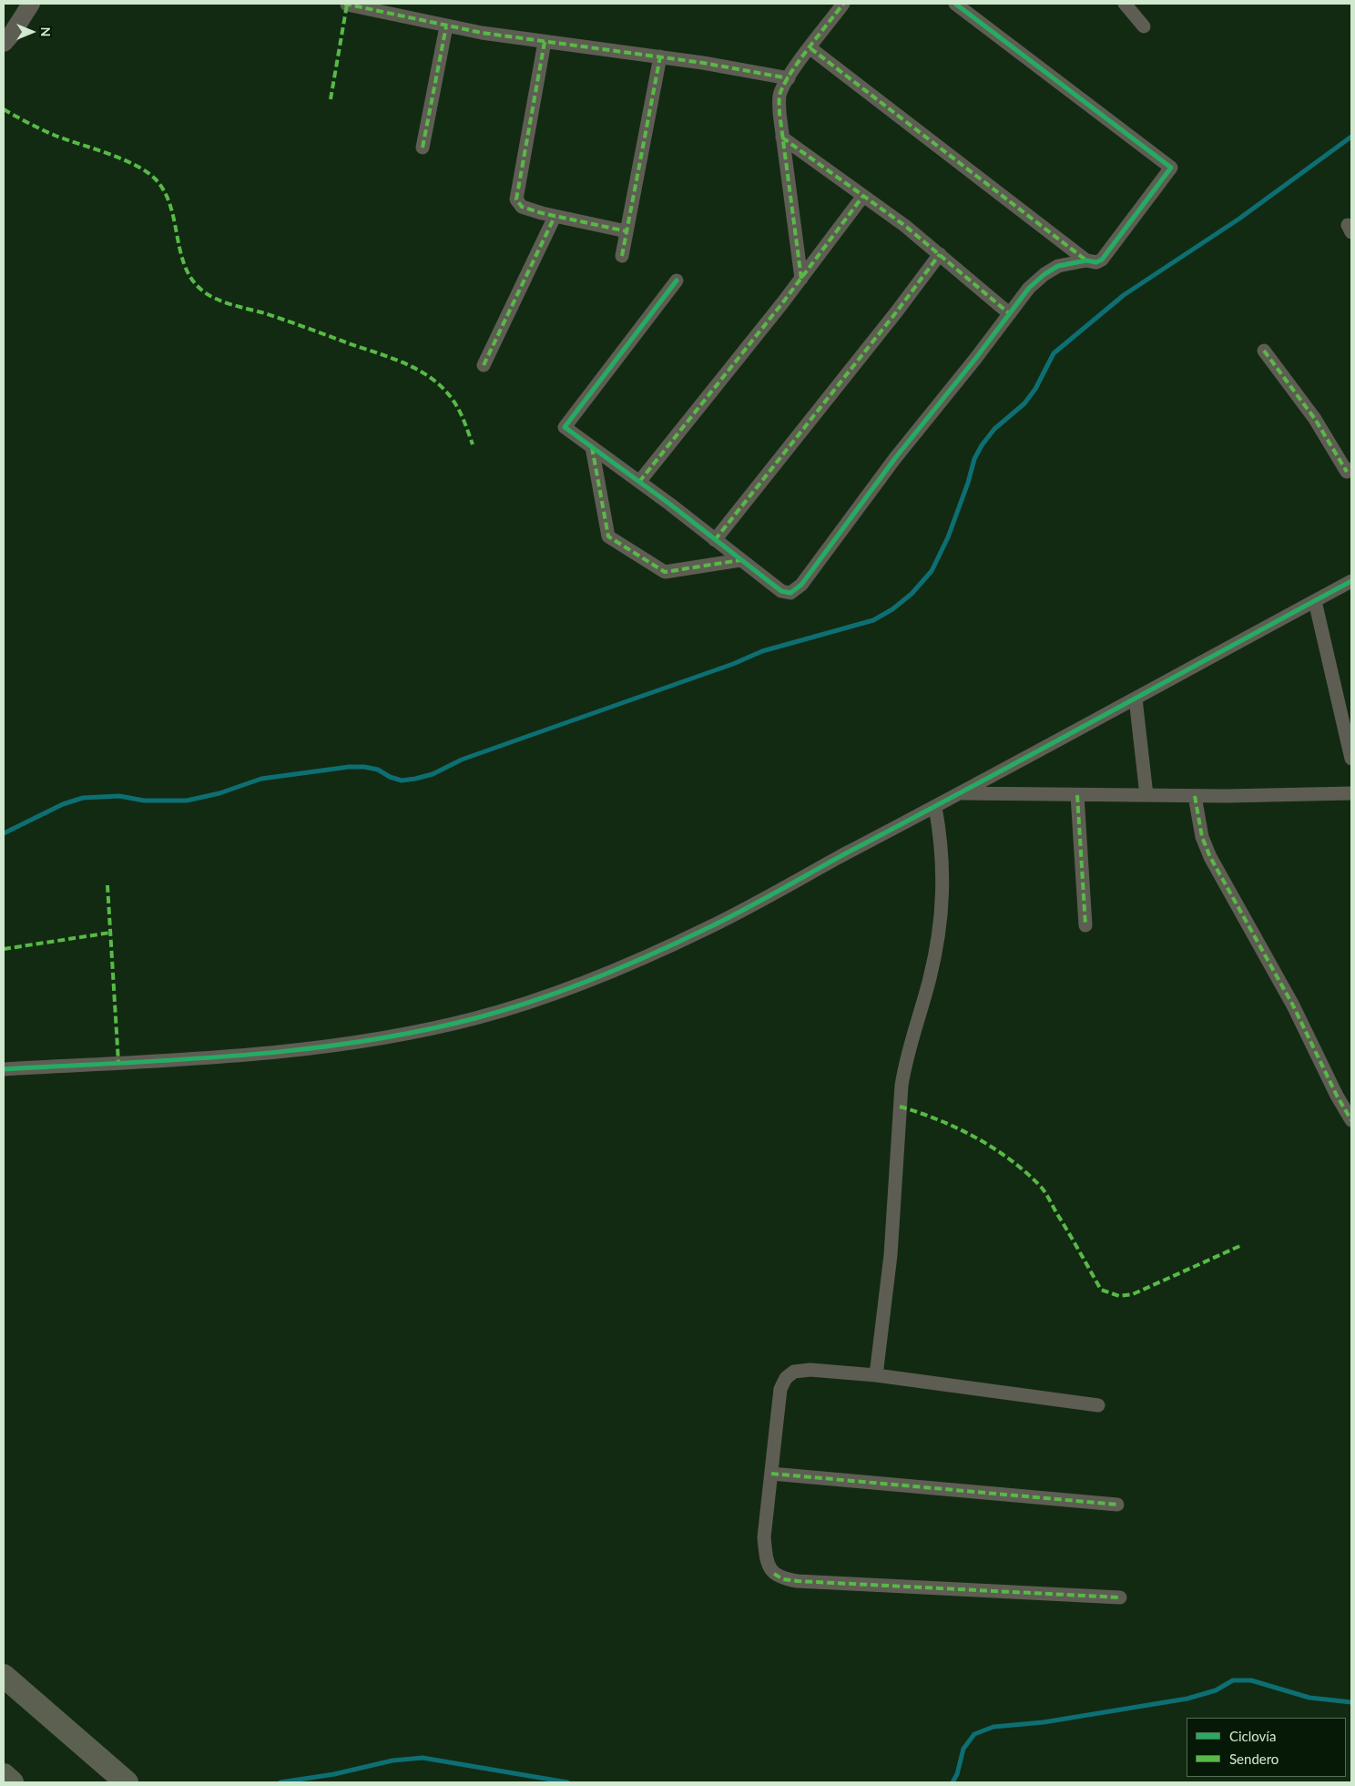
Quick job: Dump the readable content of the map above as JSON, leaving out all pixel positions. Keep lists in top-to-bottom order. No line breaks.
{"legend":["Ciclovía","Sendero"],"north":"right"}
